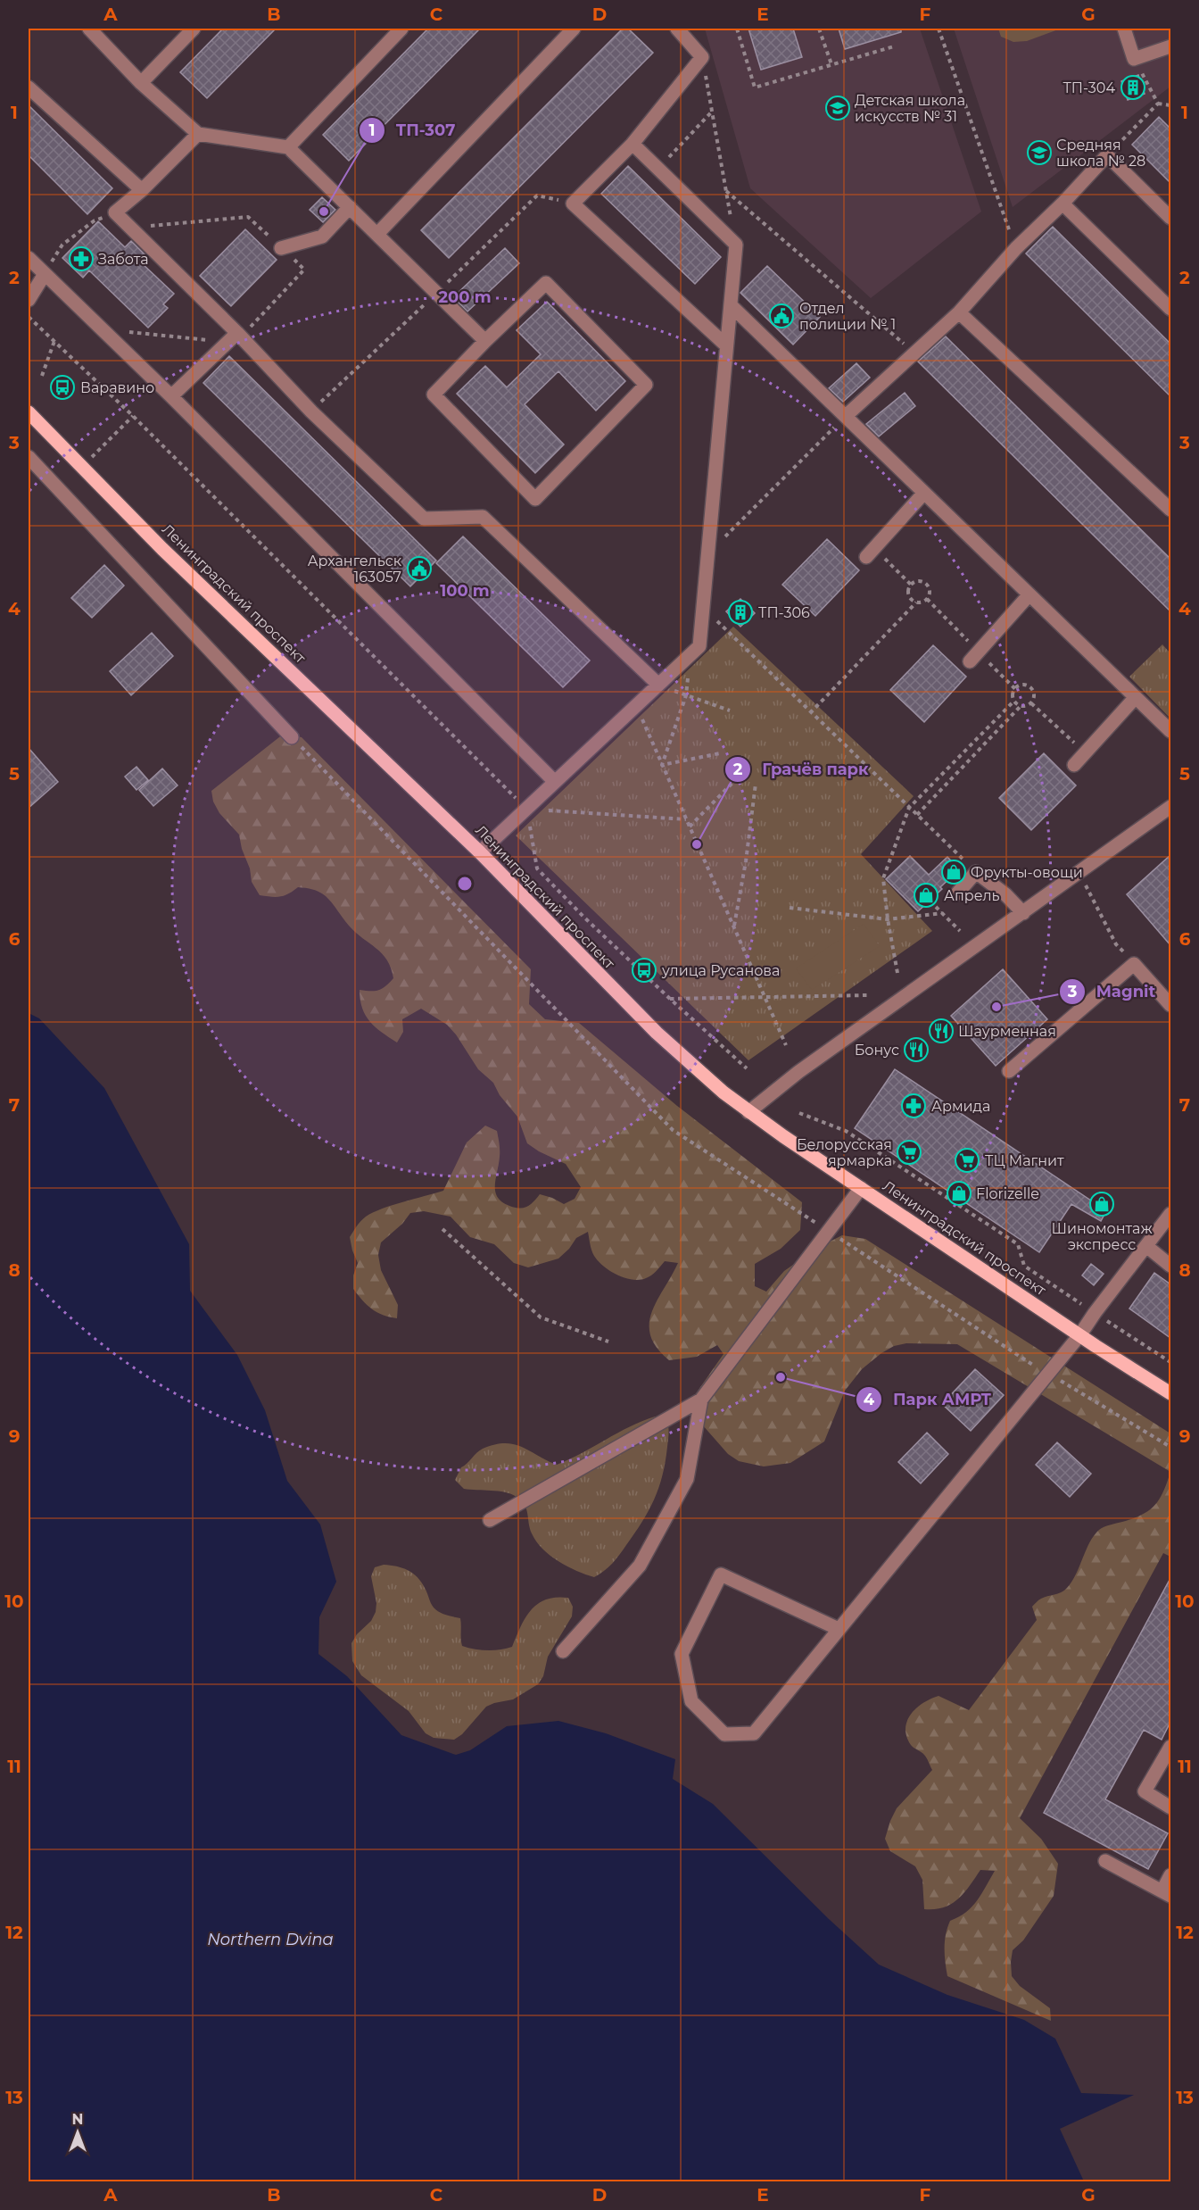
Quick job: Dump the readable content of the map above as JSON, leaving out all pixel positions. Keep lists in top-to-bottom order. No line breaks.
{"streets":{"main road":["Ленинградский проспект"]},"water":["Northern Dvina"],"places":{"building":["ТП-304","ТП-306"],"school or university":["Детская школа искусств № 31","Средняя школа № 28"],"other":["ТП-307","Грачёв парк","Magnit","Парк АМРТ"],"pharmacy":["Забота","Армида"],"public building":["Отдел полиции № 1","Архангельск 163057"],"bus stop":["Варавино","улица Русанова"],"shop":["Фрукты-овощи","Апрель","Florizelle","Шиномонтаж экспресс"],"restaurant":["Шаурменная","Бонус"],"supermarket":["Белорусская ярмарка","ТЦ Магнит"]},"north":"top","grid":{"columns":["A","B","C","D","E","F","G"],"rows":["1","2","3","4","5","6","7","8","9","10","11","12","13"]},"rings":["200 m","100 m"]}
